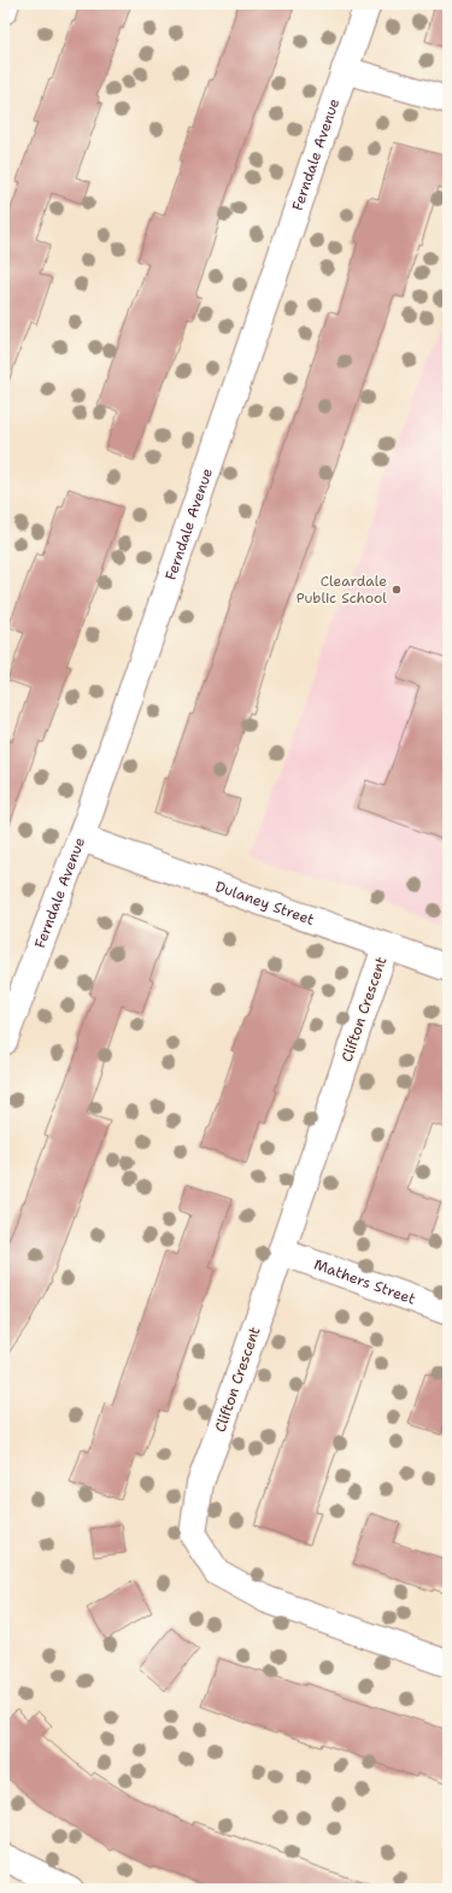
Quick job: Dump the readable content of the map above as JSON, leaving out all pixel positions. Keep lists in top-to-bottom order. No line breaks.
{"streets":{"street":["Ferndale Avenue","Dulaney Street","Clifton Crescent","Mathers Street"]},"crossings":[["Ferndale Avenue","Dulaney Street"],["Dulaney Street","Clifton Crescent"],["Clifton Crescent","Mathers Street"]],"places":["Cleardale Public School"]}
